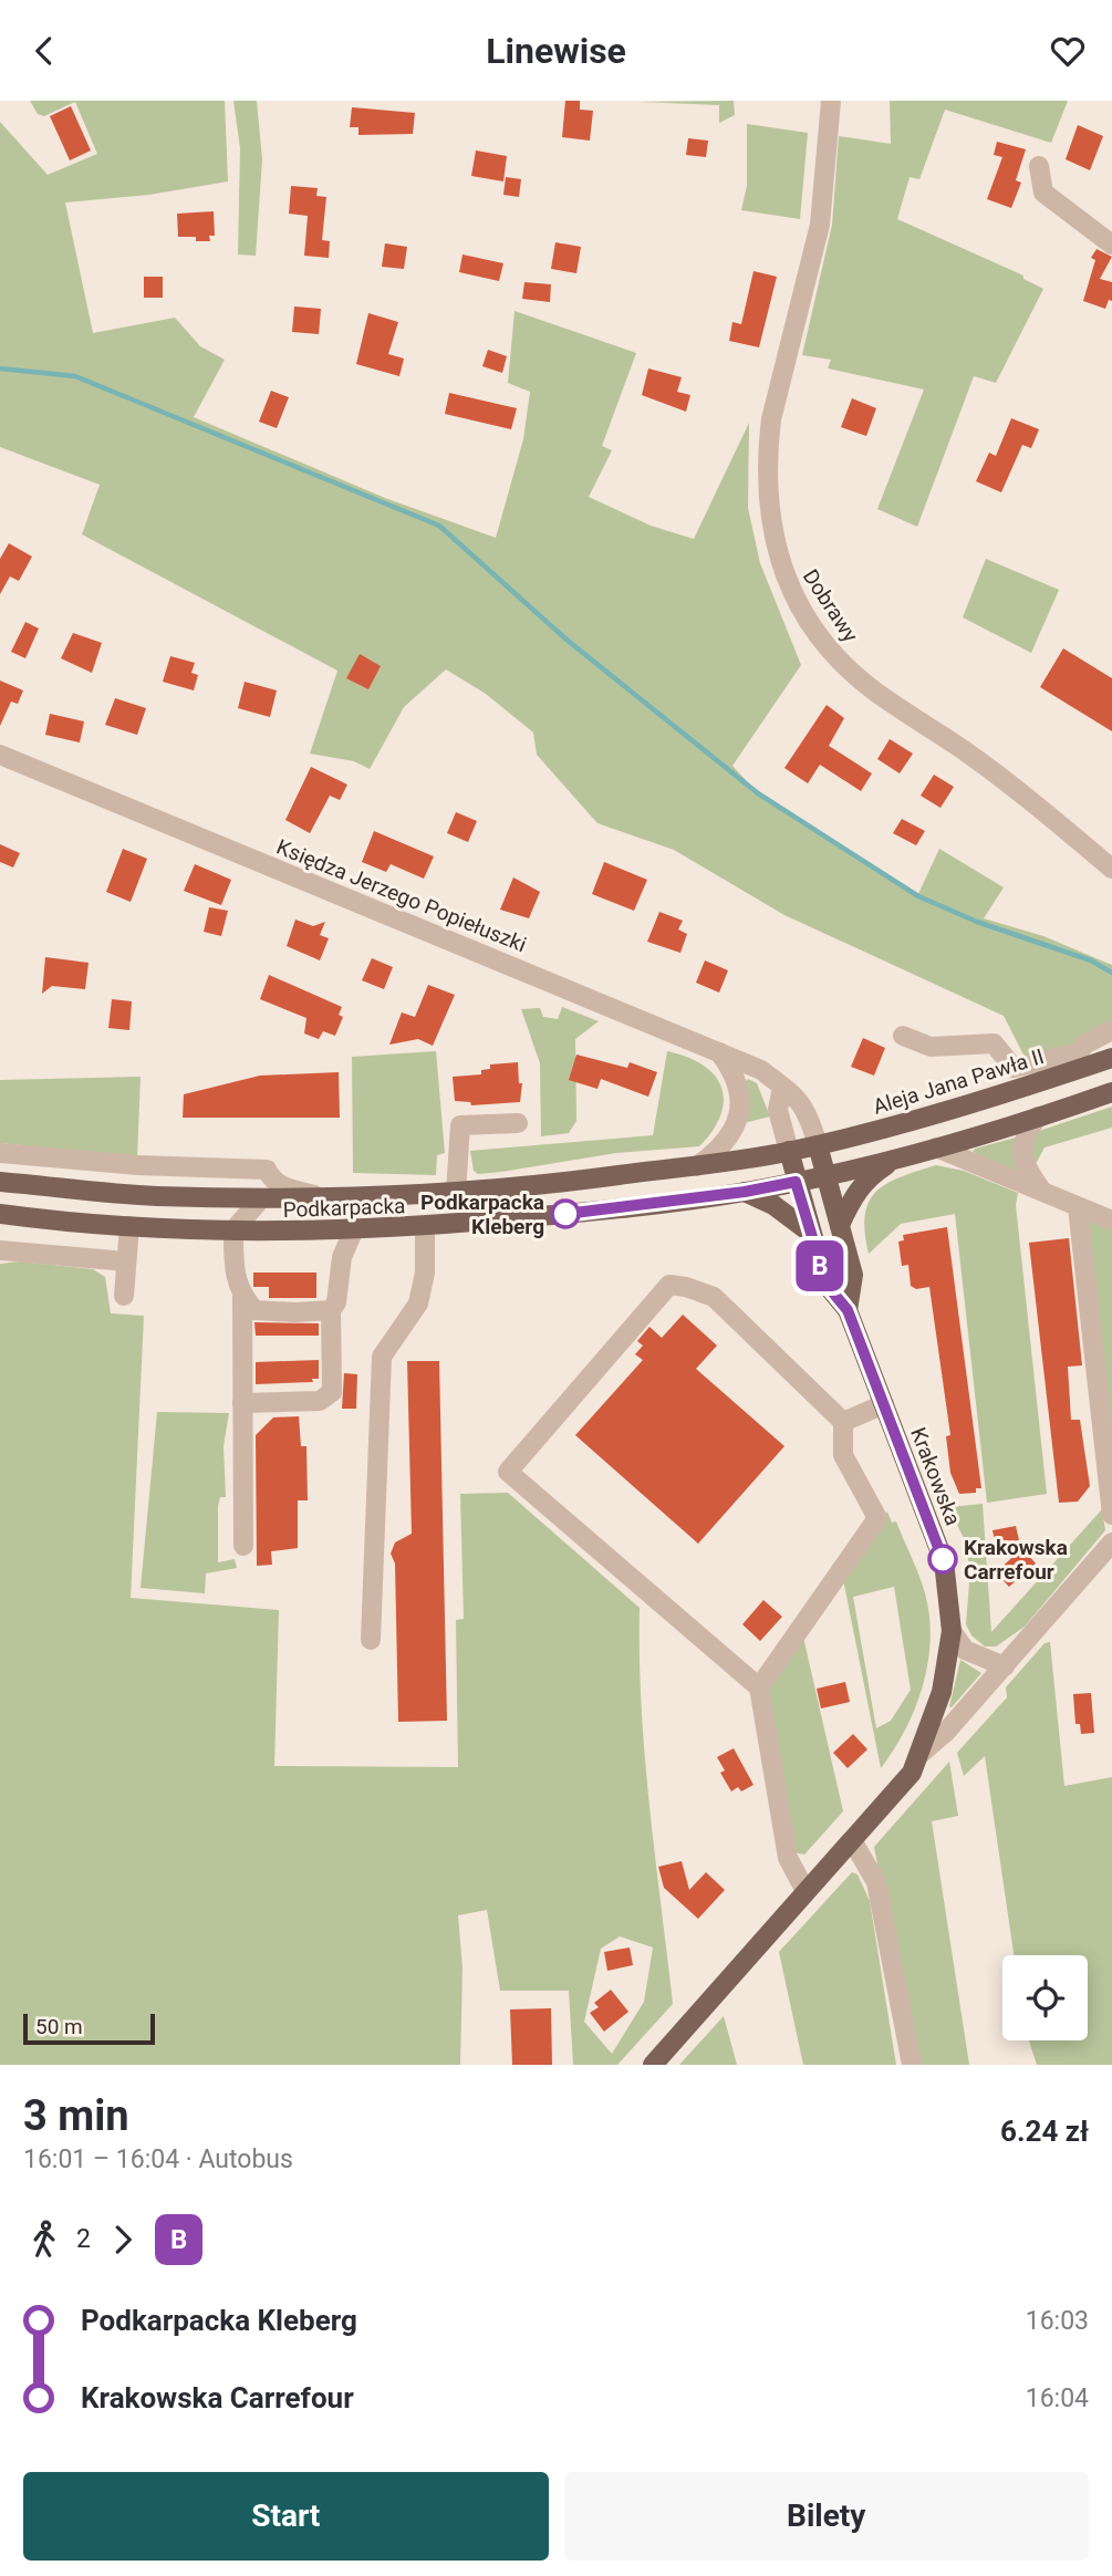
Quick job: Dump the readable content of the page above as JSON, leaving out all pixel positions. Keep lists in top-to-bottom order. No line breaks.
{"streets":{"main road":["Księdza Jerzego Popiełuszki","Aleja Jana Pawła II","Podkarpacka","Krakowska"],"street":["Dobrawy"]},"crossings":[["Księdza Jerzego Popiełuszki","Aleja Jana Pawła II"],["Księdza Jerzego Popiełuszki","Podkarpacka"],["Księdza Jerzego Popiełuszki","Krakowska"],["Aleja Jana Pawła II","Podkarpacka"],["Podkarpacka","Krakowska"]],"places":["Podkarpacka Kleberg","Krakowska Carrefour"],"lines":["bus line B"],"scale_bar":"50 m","page":{"header":"Linewise","on_map":"B","scale":"50 m","heading":["3 min","16:01 – 16:04 · Autobus","6.24 zł"],"legs":["2","B"],"list":[{"name":"Podkarpacka Kleberg","value":"16:03"},{"name":"Krakowska Carrefour","value":"16:04"}],"buttons":["Start","Bilety"]}}
